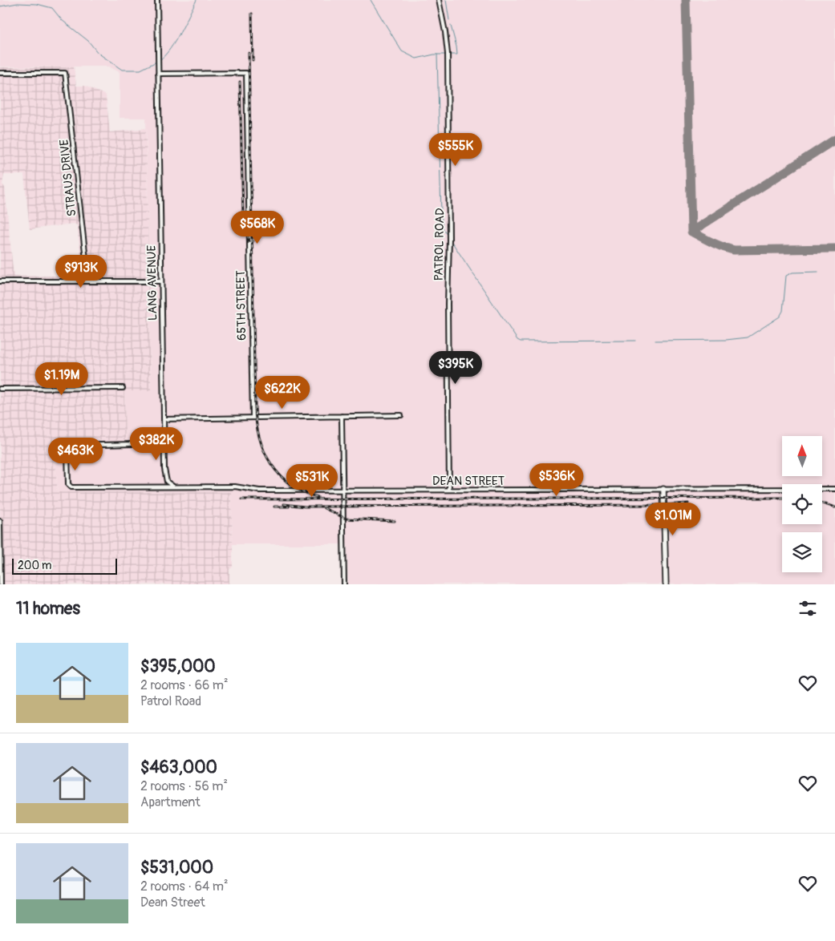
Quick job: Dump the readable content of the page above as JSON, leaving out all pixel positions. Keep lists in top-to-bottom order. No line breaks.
{"streets":{"street":["STRAUS DRIVE","PATROL ROAD","LANG AVENUE","65TH STREET","DEAN STREET"]},"crossings":[["PATROL ROAD","DEAN STREET"],["LANG AVENUE","65TH STREET"],["LANG AVENUE","DEAN STREET"]],"scale_bar":"200 m","north":"top","page":{"price":["$555K","$568K","$913K","$395K","$1.19M","$622K","$382K","$463K","$536K","$531K","$1.01M"],"scale":"200 m","heading":"11 homes","list":[{"name":"$395,000","note":"2 rooms · 66 m² · Patrol Road"},{"name":"$463,000","note":"2 rooms · 56 m² · Apartment"},{"name":"$531,000","note":"2 rooms · 64 m² · Dean Street"}]}}
